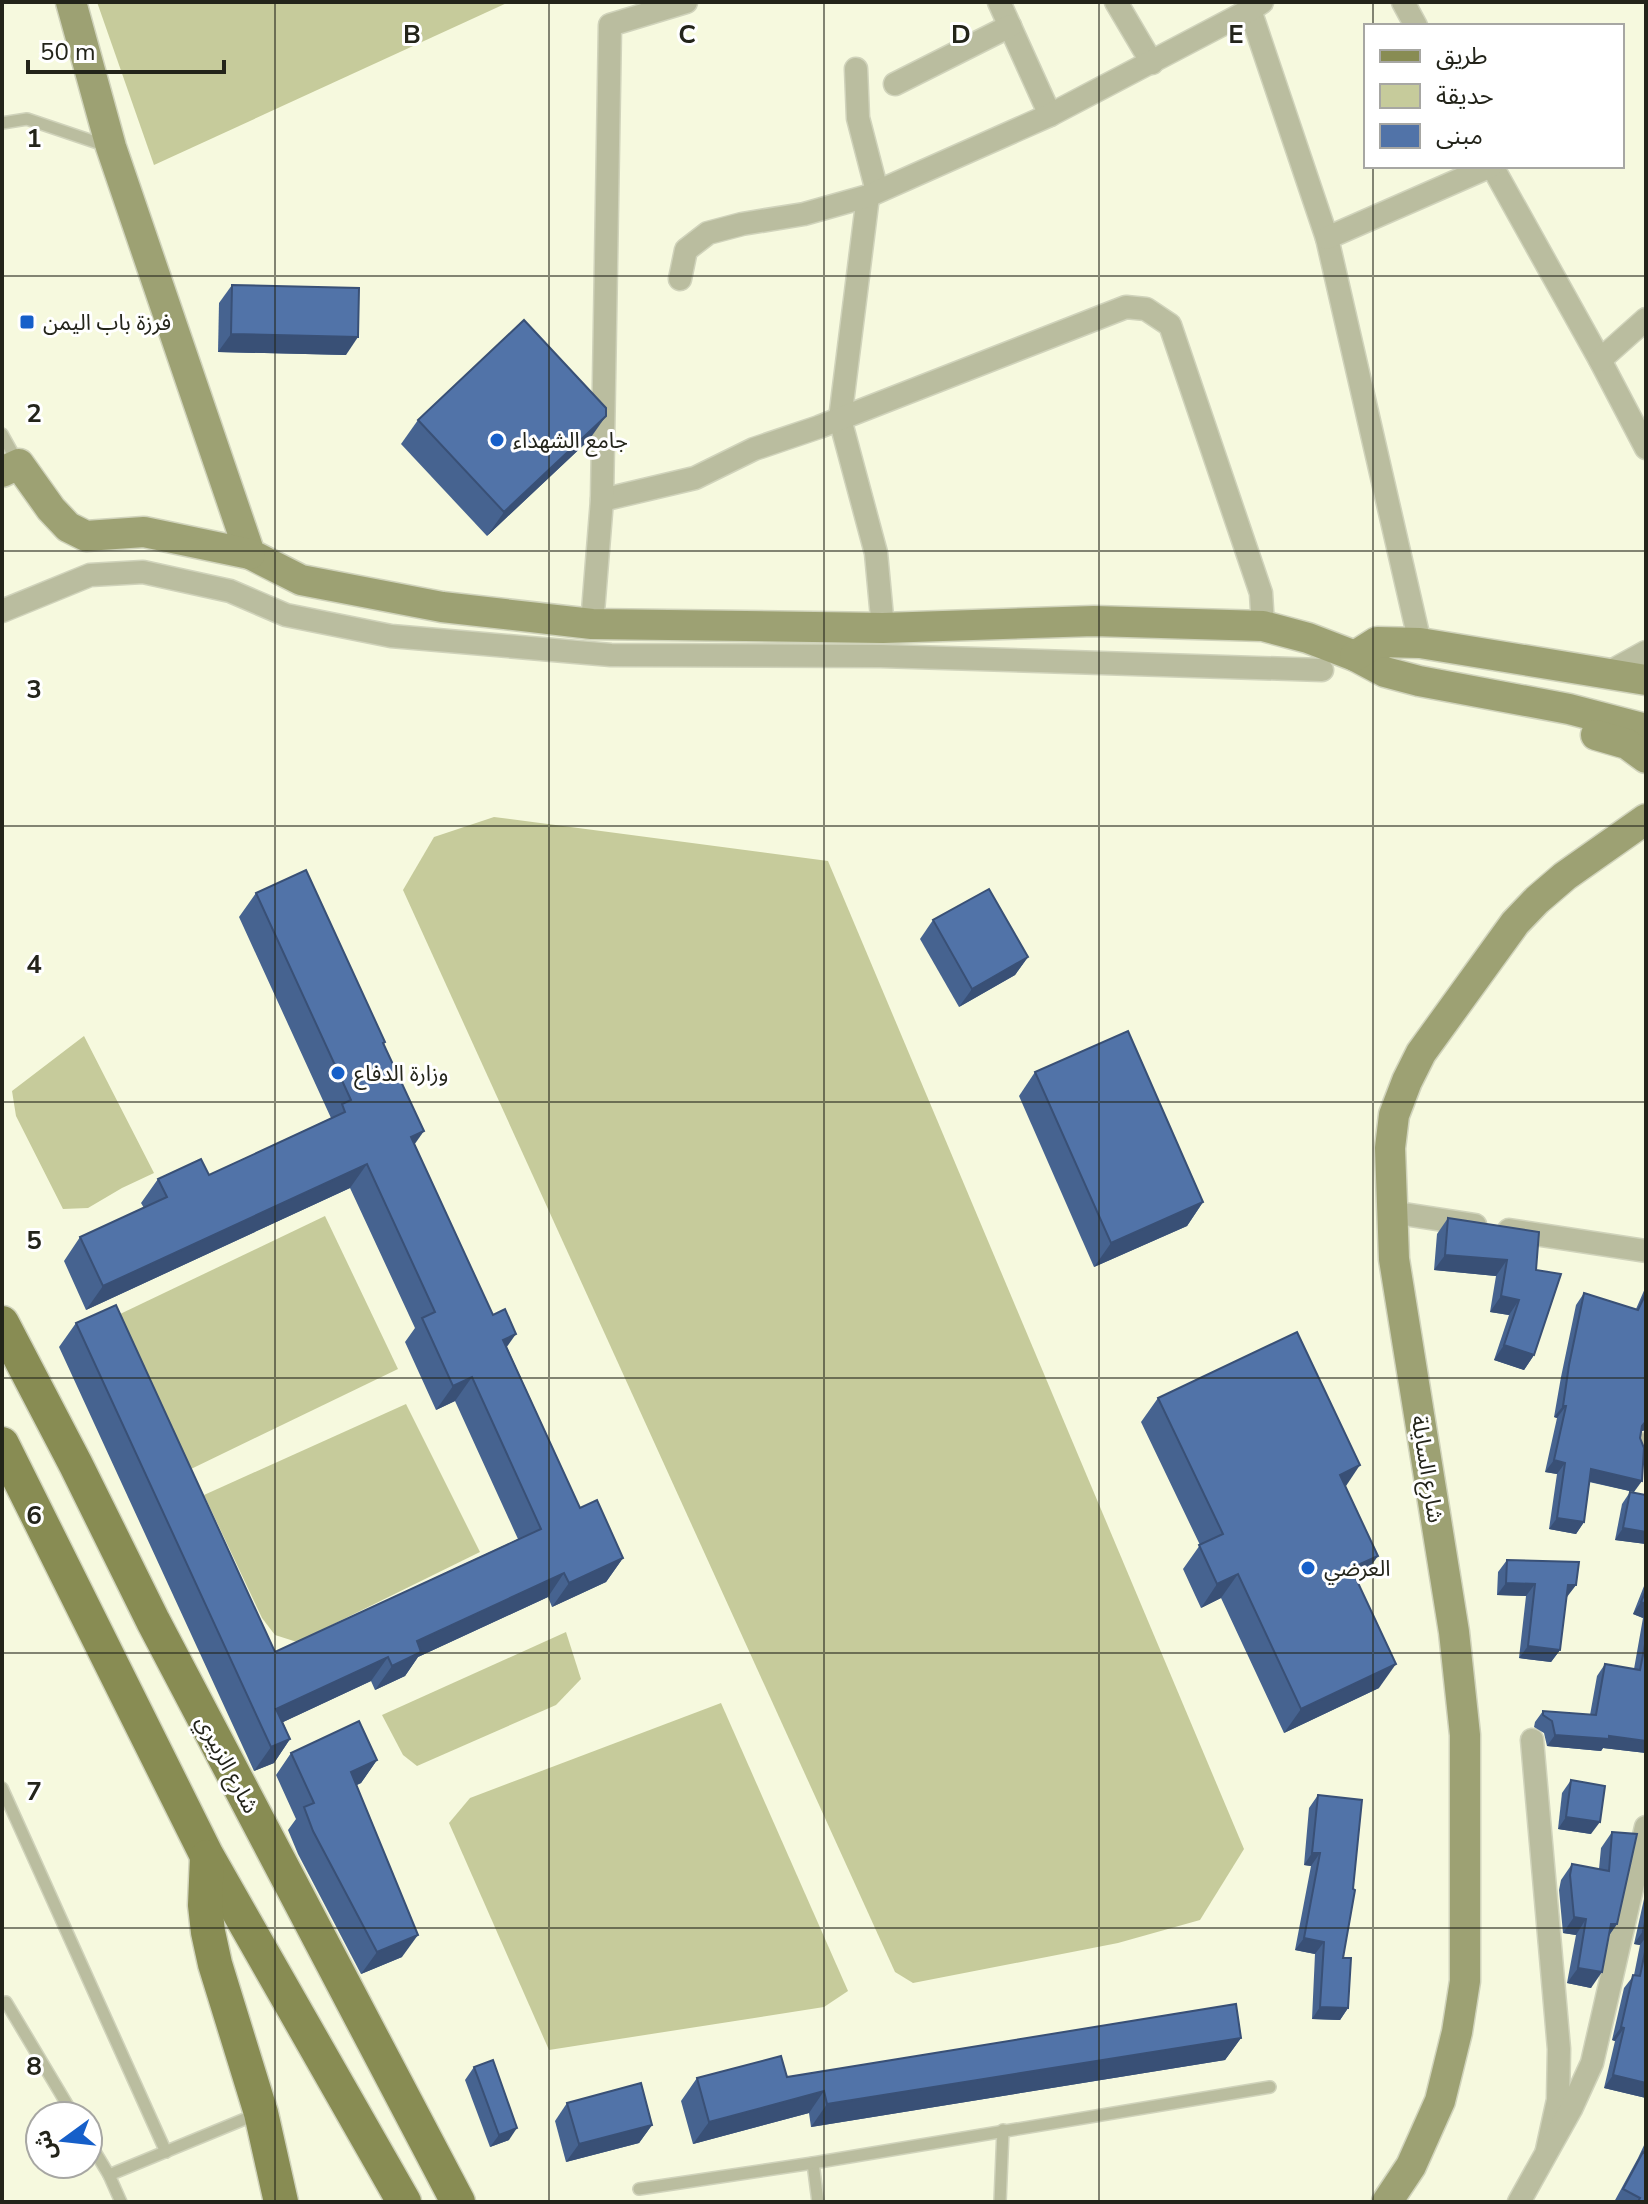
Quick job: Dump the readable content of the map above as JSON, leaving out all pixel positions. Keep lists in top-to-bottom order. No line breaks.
{"streets":{"main road":["شارع الزبيري"],"street":["شارع السايلة"]},"places":{"transit":["فرزة باب اليمن"],"other":["جامع الشهداء","وزارة الدفاع","العرضي"]},"legend":["طريق","حديقة","مبنى"],"scale_bar":"50 m","north":"left","grid":{"columns":["B","C","D","E"],"rows":["1","2","3","4","5","6","7","8"]}}
